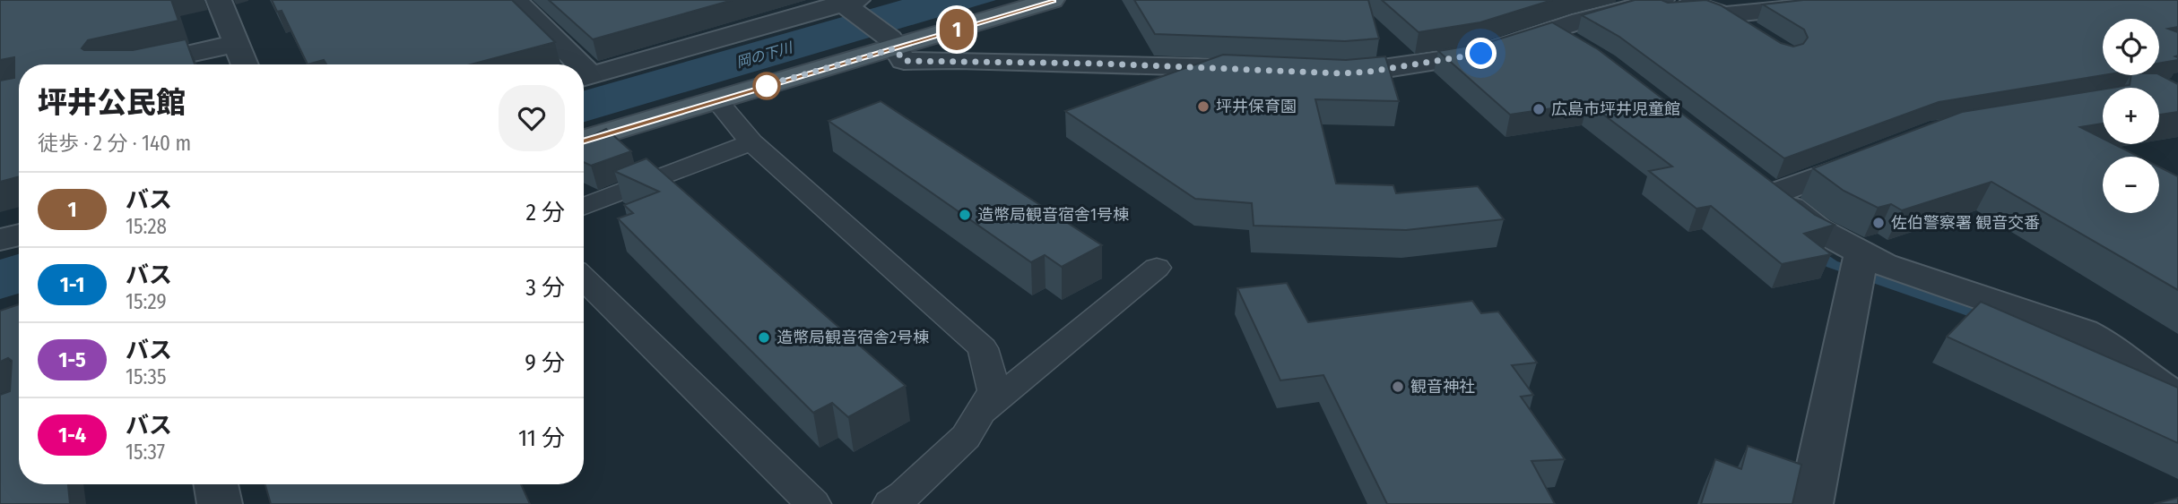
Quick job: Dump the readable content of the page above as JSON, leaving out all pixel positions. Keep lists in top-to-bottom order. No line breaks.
{"water":["岡の下川"],"places":["坪井保育園","広島市坪井児童館","造幣局観音宿舎1号棟","佐伯警察署 観音交番","造幣局観音宿舎2号棟","観音神社"],"lines":["bus line 1"],"page":{"on_map":"1","map_buttons":["+","−"],"heading":["坪井公民館","徒歩 · 2 分 · 140 m"],"list":[{"mark":"1","name":"バス","note":"15:28","value":"2 分"},{"mark":"1-1","name":"バス","note":"15:29","value":"3 分"},{"mark":"1-5","name":"バス","note":"15:35","value":"9 分"},{"mark":"1-4","name":"バス","note":"15:37","value":"11 分"}]}}
